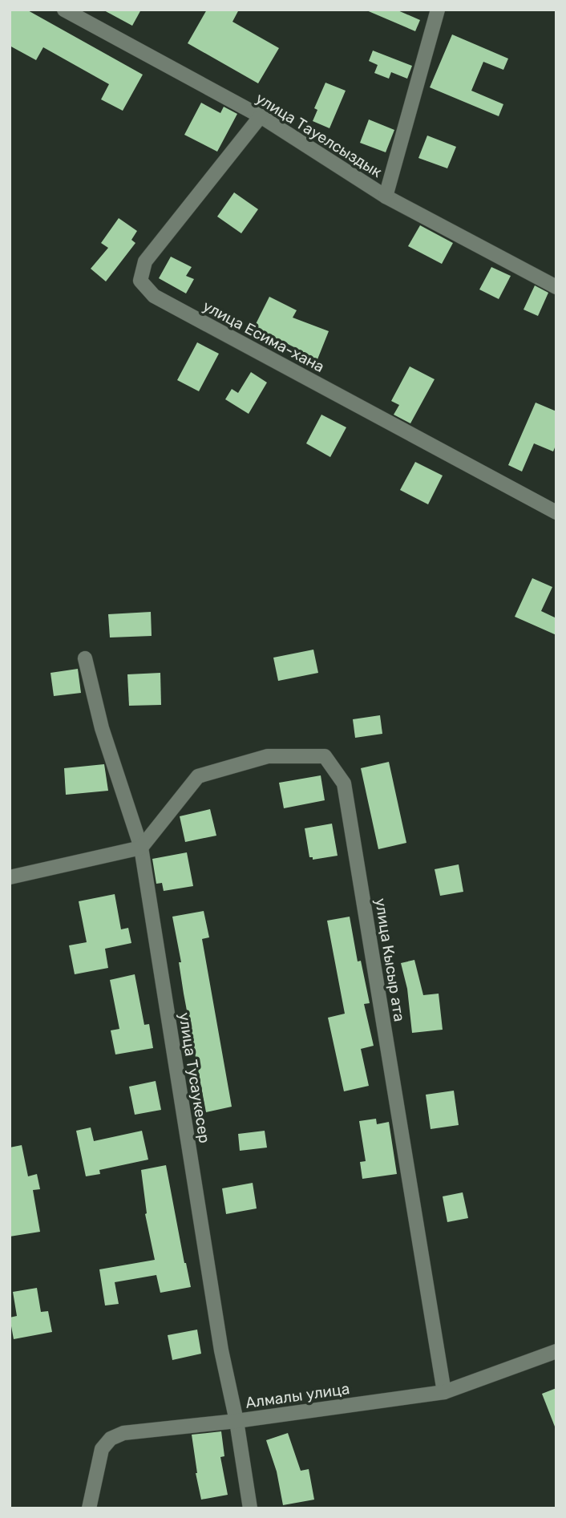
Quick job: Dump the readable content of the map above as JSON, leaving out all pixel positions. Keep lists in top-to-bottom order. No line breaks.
{"streets":{"street":["улица Тауелсыздык","улица Есима-хана","улица Кысыр ата","улица Тусаукесер","Алмалы улица"]},"crossings":[["улица Тауелсыздык","улица Есима-хана"],["улица Кысыр ата","улица Тусаукесер"],["улица Кысыр ата","Алмалы улица"],["улица Тусаукесер","Алмалы улица"]]}
